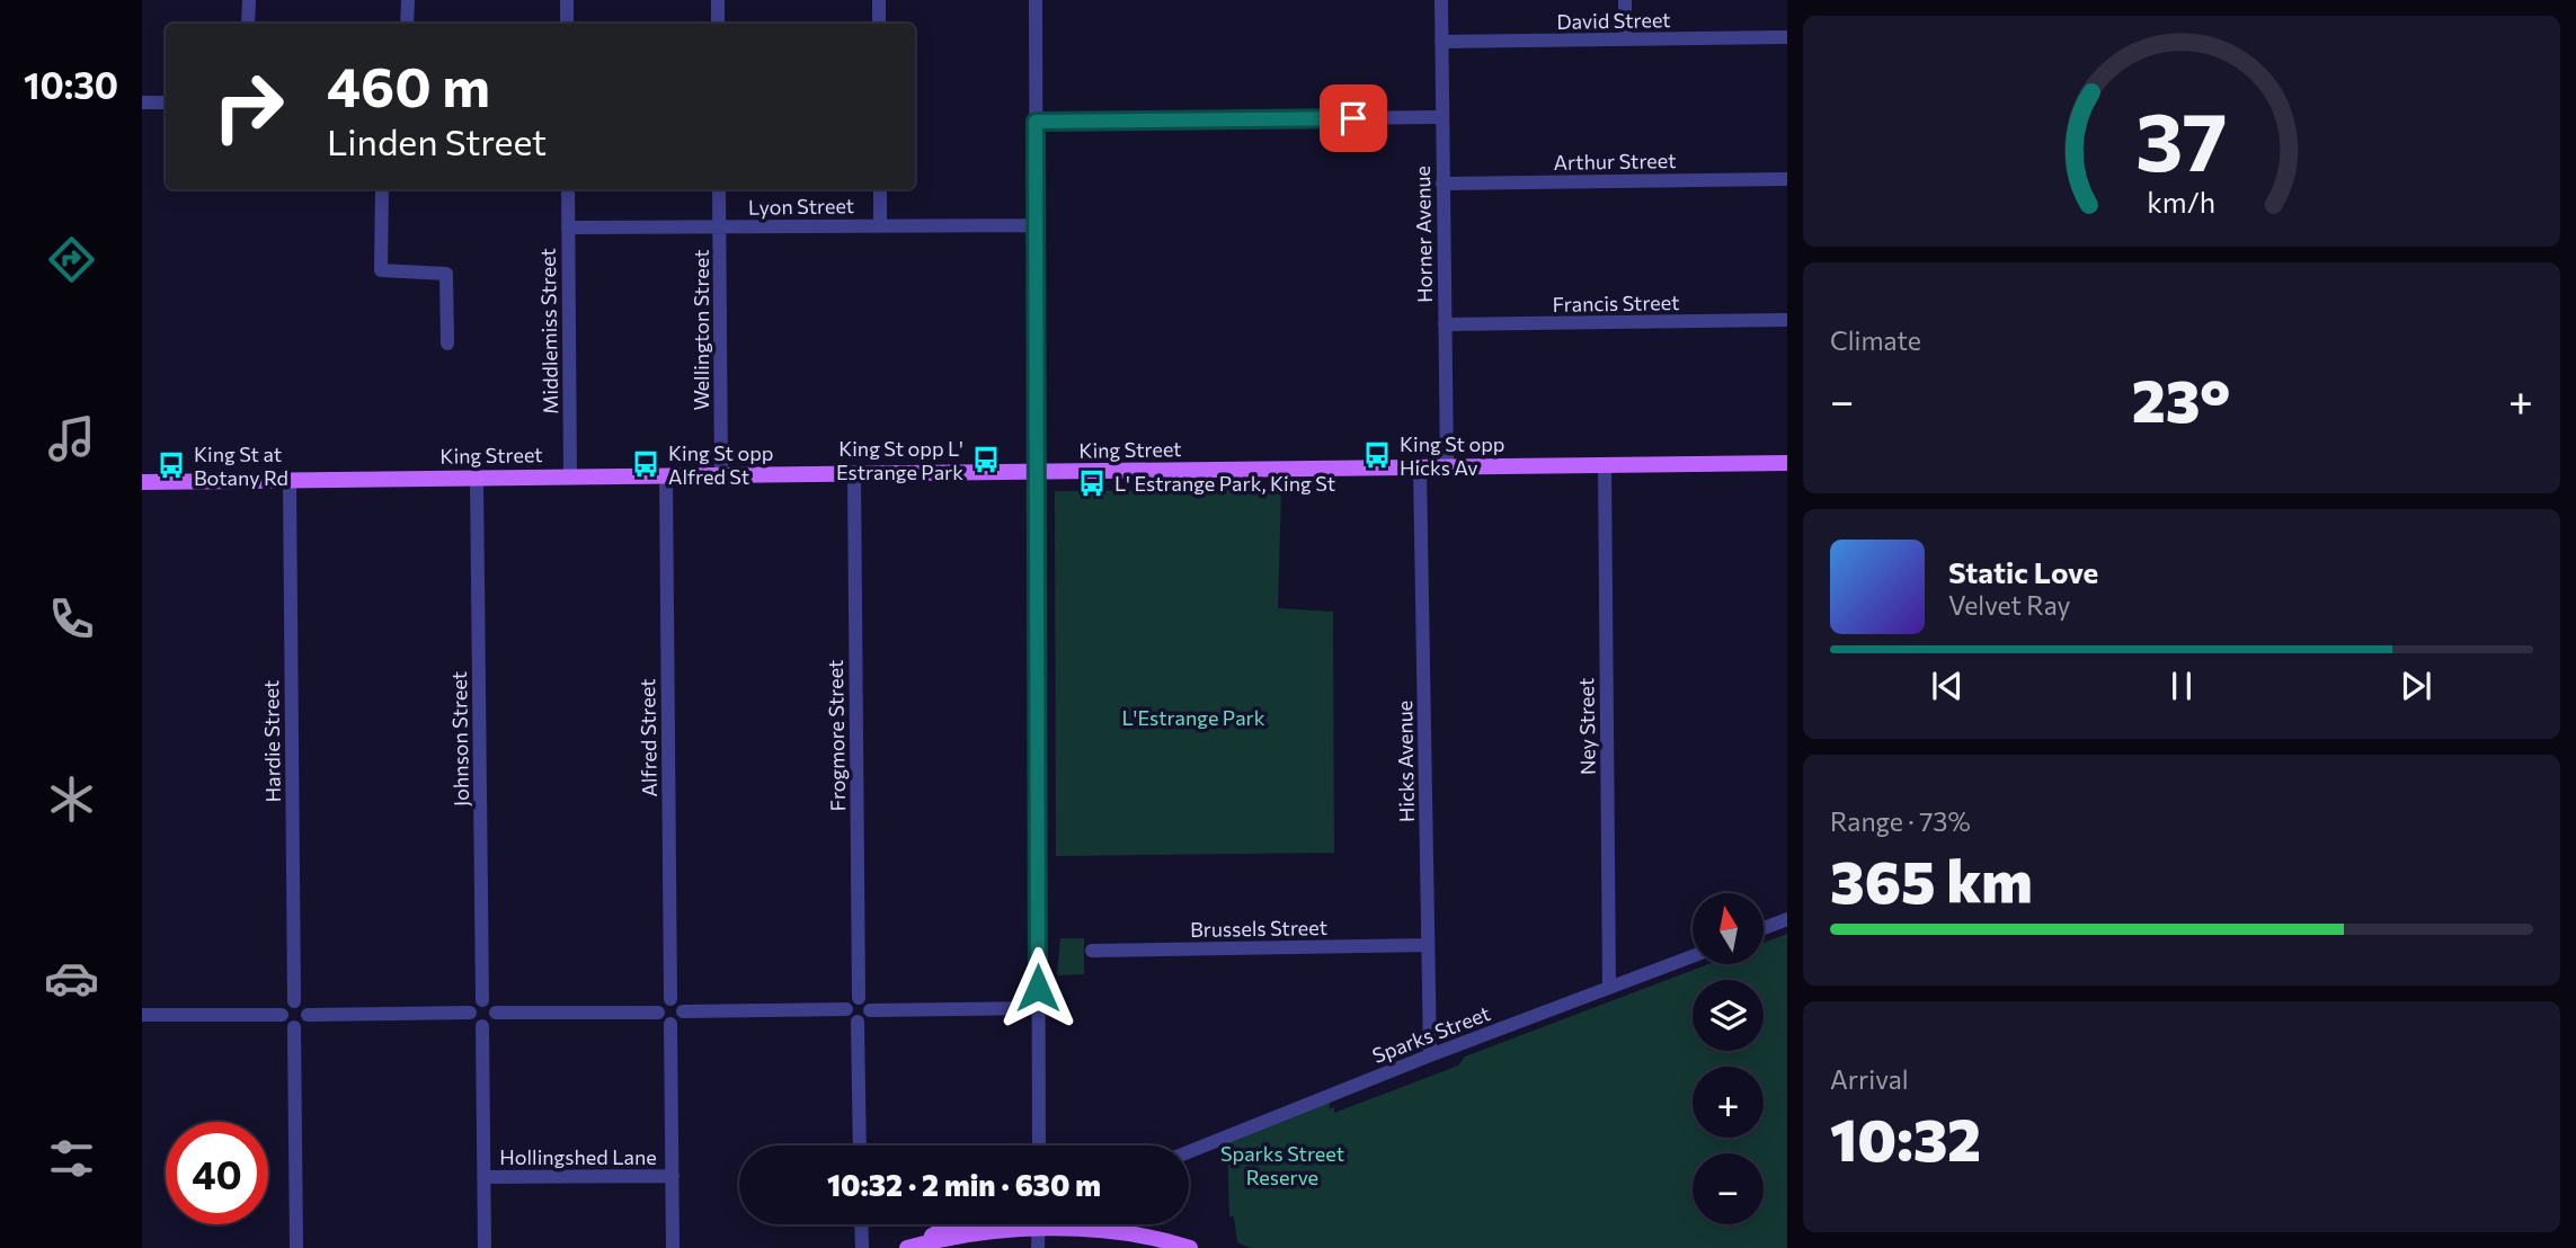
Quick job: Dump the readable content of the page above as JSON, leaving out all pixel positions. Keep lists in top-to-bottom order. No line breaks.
{"streets":{"main road":["King Street"],"street":["David Street","Arthur Street","Lyon Street","Horner Avenue","Francis Street","Wellington Street","Middlemiss Street","Ney Street","Frogmore Street","Alfred Street","Johnson Street","Hardie Street","Hicks Avenue","Brussels Street","Sparks Street","Hollingshed Lane"]},"crossings":[["David Street","Horner Avenue"],["Arthur Street","Horner Avenue"],["Lyon Street","Wellington Street"],["Lyon Street","Middlemiss Street"],["Horner Avenue","Francis Street"],["Horner Avenue","King Street"],["Wellington Street","King Street"],["Middlemiss Street","King Street"],["King Street","Ney Street"],["King Street","Frogmore Street"],["King Street","Alfred Street"],["King Street","Johnson Street"],["King Street","Hardie Street"],["King Street","Hicks Avenue"],["Ney Street","Sparks Street"],["Hicks Avenue","Brussels Street"],["Hicks Avenue","Sparks Street"]],"parks":["L'Estrange Park","Sparks Street Reserve"],"places":{"bus stop":["King St opp Hicks Av","King St opp L' Estrange Park","King St opp Alfred St","King St at Botany Rd","L' Estrange Park, King St"]},"north":"top","page":{"tabs":"10:30","turn":["460 m","Linden Street"],"tile":["Climate",["Range · 73%","365 km"],["Arrival","10:32"]],"heat":["−","23°","+"],"song":["Static Love","Velvet Ray"],"map_buttons":["+","−"],"limit":"40","trip":"10:32 · 2 min · 630 m","gauge":["37","km/h"]}}
